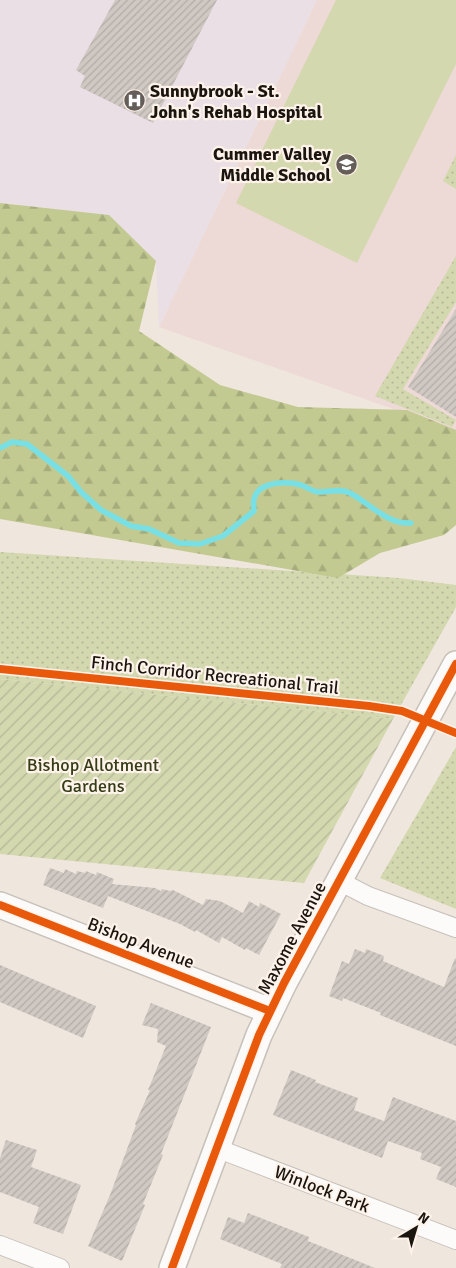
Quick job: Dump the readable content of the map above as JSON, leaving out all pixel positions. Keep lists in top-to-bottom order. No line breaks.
{"streets":{"street":["Maxome Avenue","Bishop Avenue","Winlock Park"],"cycle path":["Finch Corridor Recreational Trail"]},"crossings":[["Maxome Avenue","Bishop Avenue"],["Maxome Avenue","Winlock Park"]],"parks":["Bishop Allotment Gardens"],"places":{"hospital":["Sunnybrook - St. John's Rehab Hospital"],"school or university":["Cummer Valley Middle School"]},"north":"top right"}
